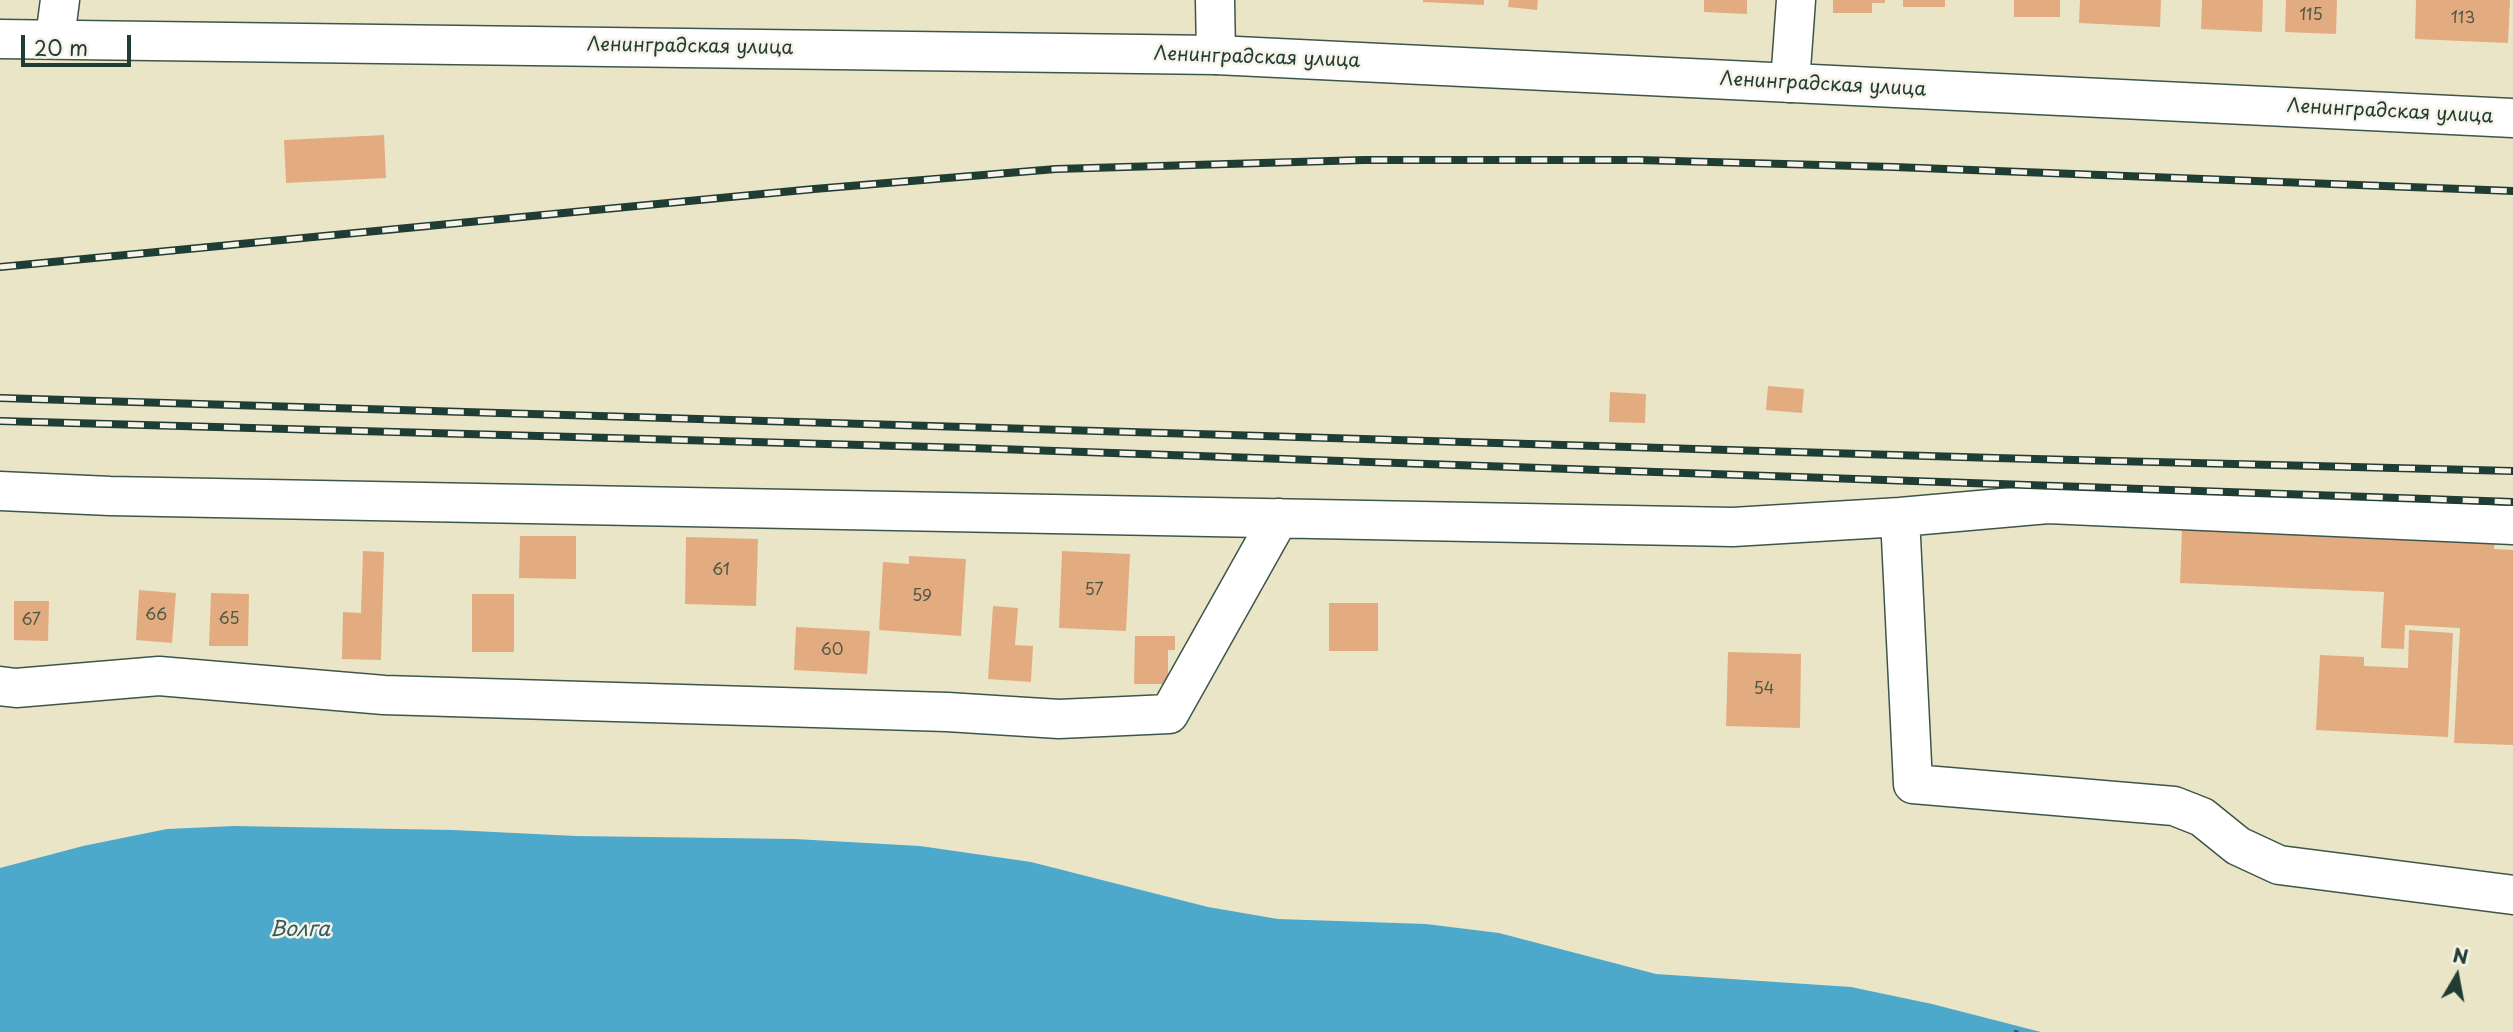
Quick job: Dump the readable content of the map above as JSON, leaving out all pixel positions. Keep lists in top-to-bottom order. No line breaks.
{"streets":{"street":["Ленинградская улица"]},"water":["Волга"],"house_numbers":["115","113","61","57","59","66","65","67","60","54"],"scale_bar":"20 m","north":"top"}
